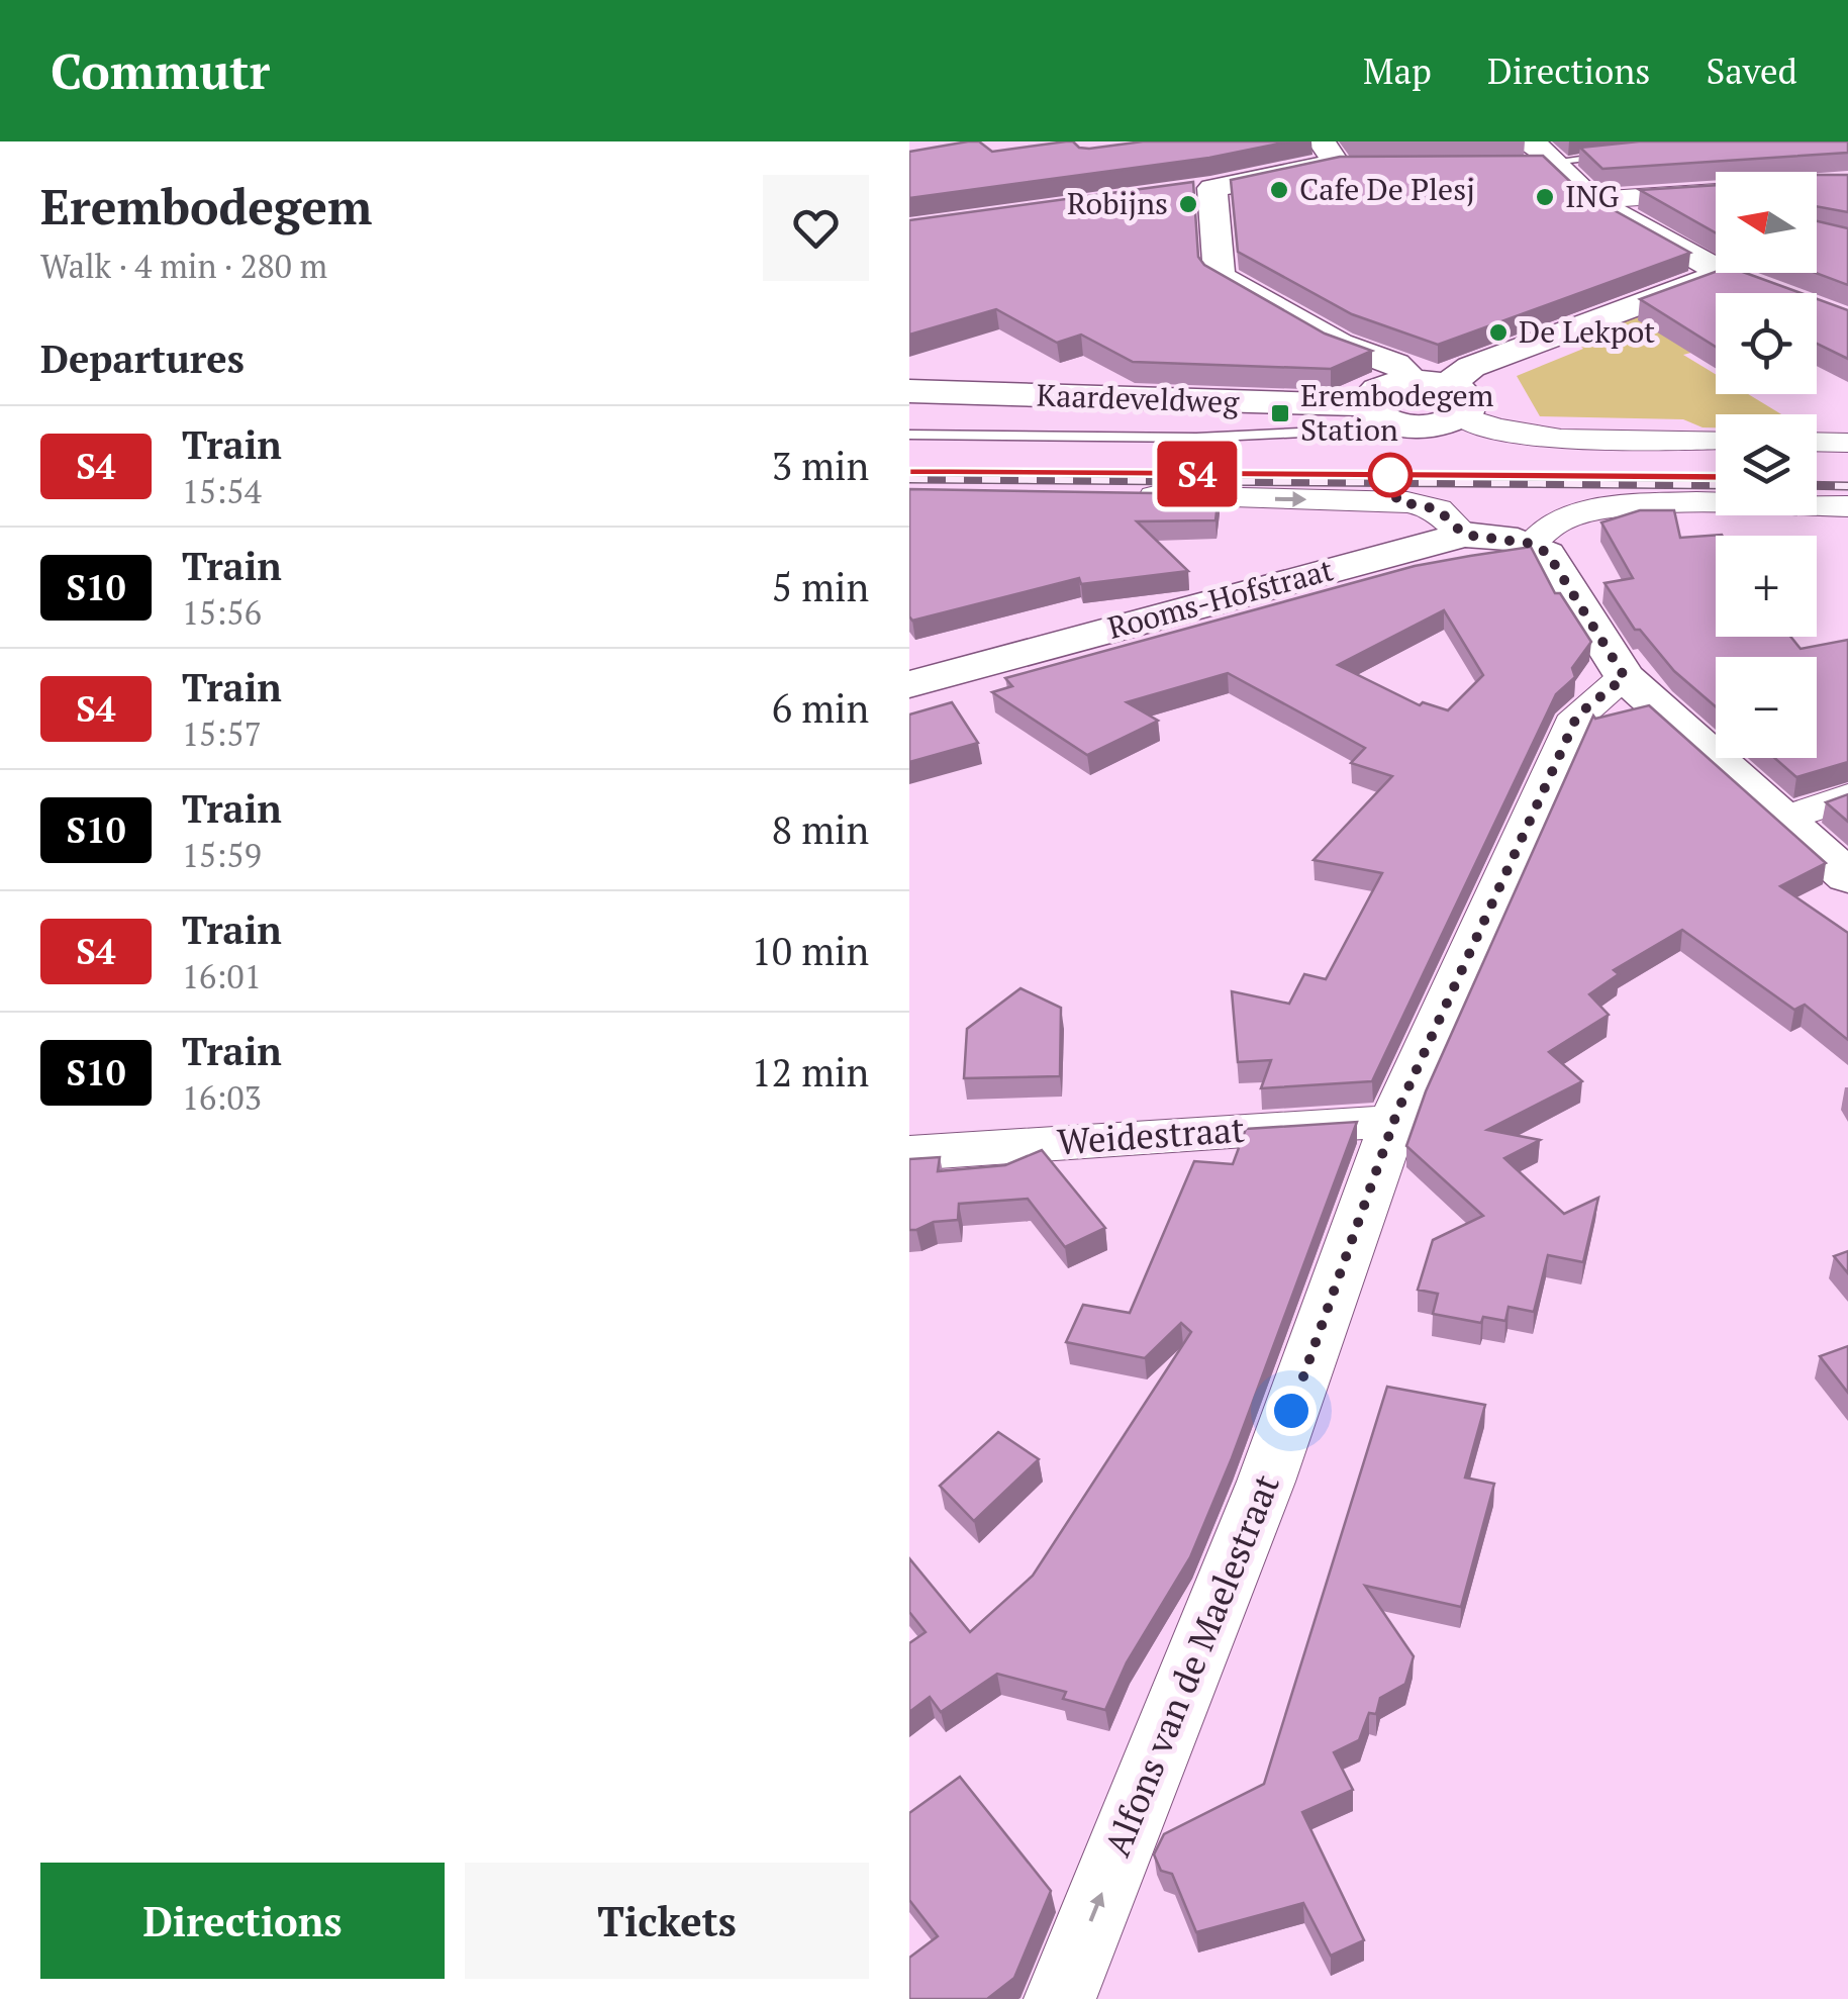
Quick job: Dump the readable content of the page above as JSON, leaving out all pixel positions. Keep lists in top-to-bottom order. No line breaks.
{"streets":{"street":["Kaardeveldweg","Rooms-Hofstraat","Weidestraat","Alfons van de Maelestraat"]},"crossings":[["Weidestraat","Alfons van de Maelestraat"]],"one_way":["Alfons van de Maelestraat"],"places":{"other":["Cafe De Plesj","ING","Robijns","De Lekpot"],"transit":["Erembodegem Station"]},"north":"left","page":{"header":"Commutr","nav":["Map","Directions","Saved"],"heading":[["Erembodegem","Walk · 4 min · 280 m"],"Departures"],"on_map":"S4","map_buttons":["+","−"],"list":[{"mark":"S4","name":"Train","note":"15:54","value":"3 min"},{"mark":"S10","name":"Train","note":"15:56","value":"5 min"},{"mark":"S4","name":"Train","note":"15:57","value":"6 min"},{"mark":"S10","name":"Train","note":"15:59","value":"8 min"},{"mark":"S4","name":"Train","note":"16:01","value":"10 min"},{"mark":"S10","name":"Train","note":"16:03","value":"12 min"}],"buttons":["Directions","Tickets"]}}
